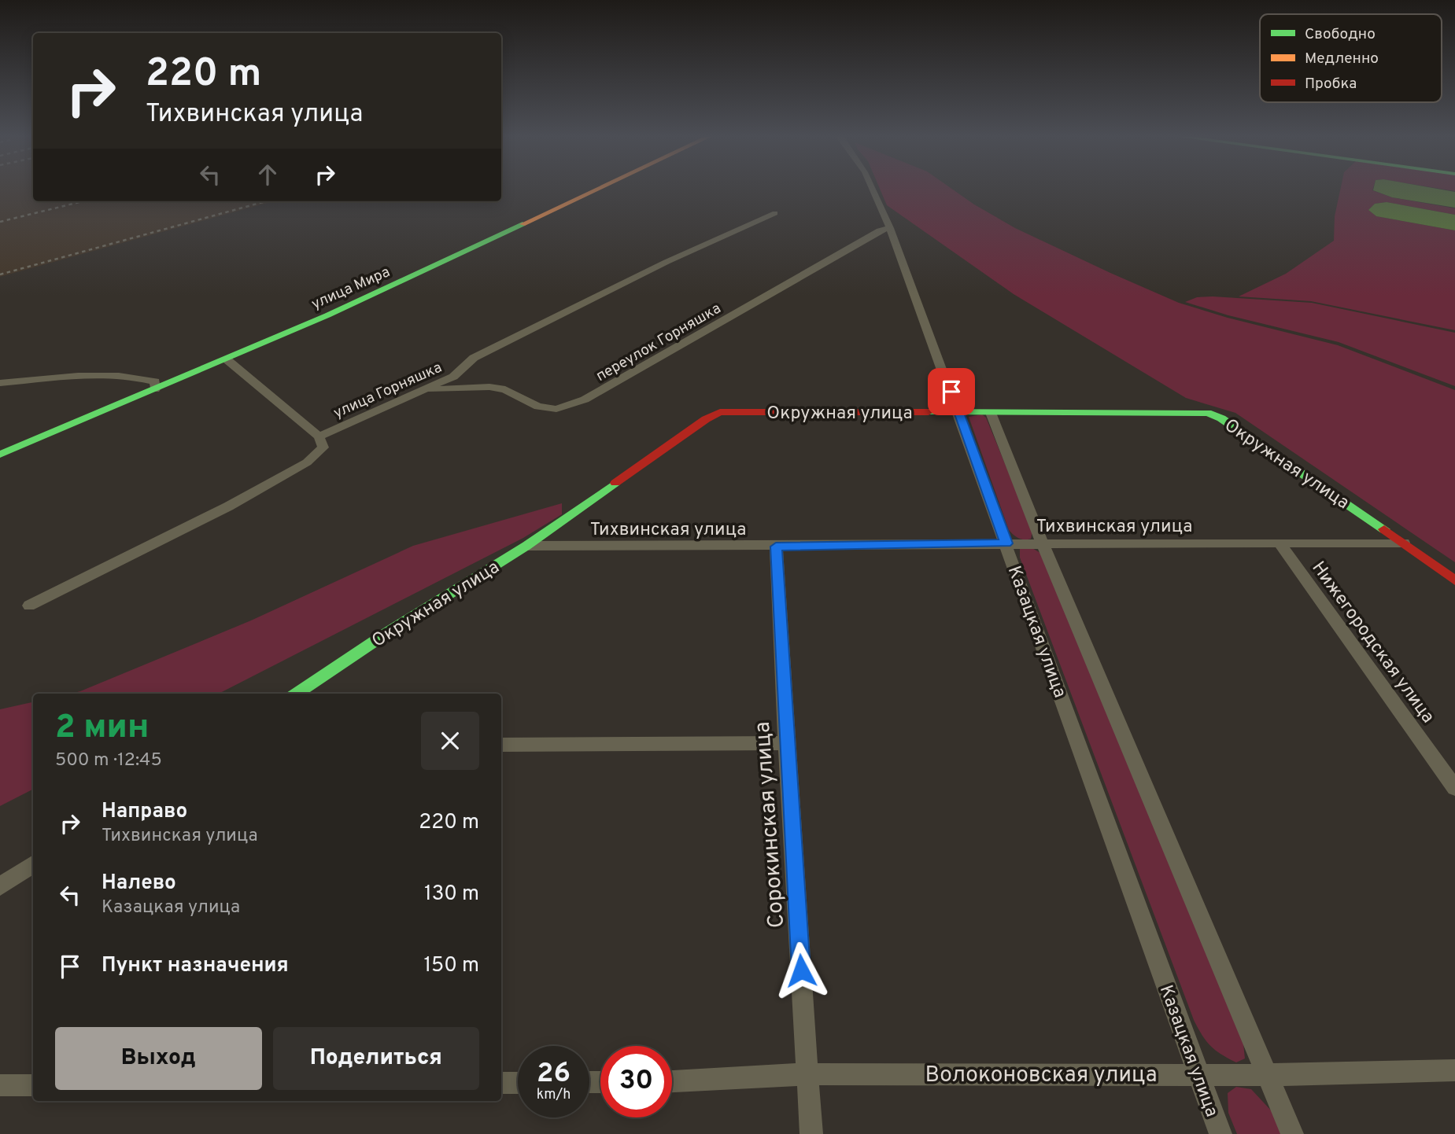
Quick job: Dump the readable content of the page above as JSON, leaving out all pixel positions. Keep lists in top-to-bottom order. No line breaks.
{"streets":{"street":["улица Мира","переулок Горняшка","улица Горняшка","Окружная улица","Тихвинская улица","Казацкая улица","Нижегородская улица","Сорокинская улица","Волоконовская улица"]},"crossings":[["переулок Горняшка","улица Горняшка"],["переулок Горняшка","Казацкая улица"],["Окружная улица","Тихвинская улица"],["Окружная улица","Казацкая улица"],["Тихвинская улица","Казацкая улица"],["Тихвинская улица","Нижегородская улица"],["Тихвинская улица","Сорокинская улица"],["Казацкая улица","Волоконовская улица"],["Сорокинская улица","Волоконовская улица"]],"legend":["Свободно","Медленно","Пробка"],"page":{"turn":["220 m","Тихвинская улица"],"heading":["2 мин","500 m · 12:45"],"list":[{"name":"Направо","note":"Тихвинская улица","value":"220 m"},{"name":"Налево","note":"Казацкая улица","value":"130 m"},{"name":"Пункт назначения","value":"150 m"}],"buttons":["Выход","Поделиться"],"speed":"26 km/h","limit":"30"}}
